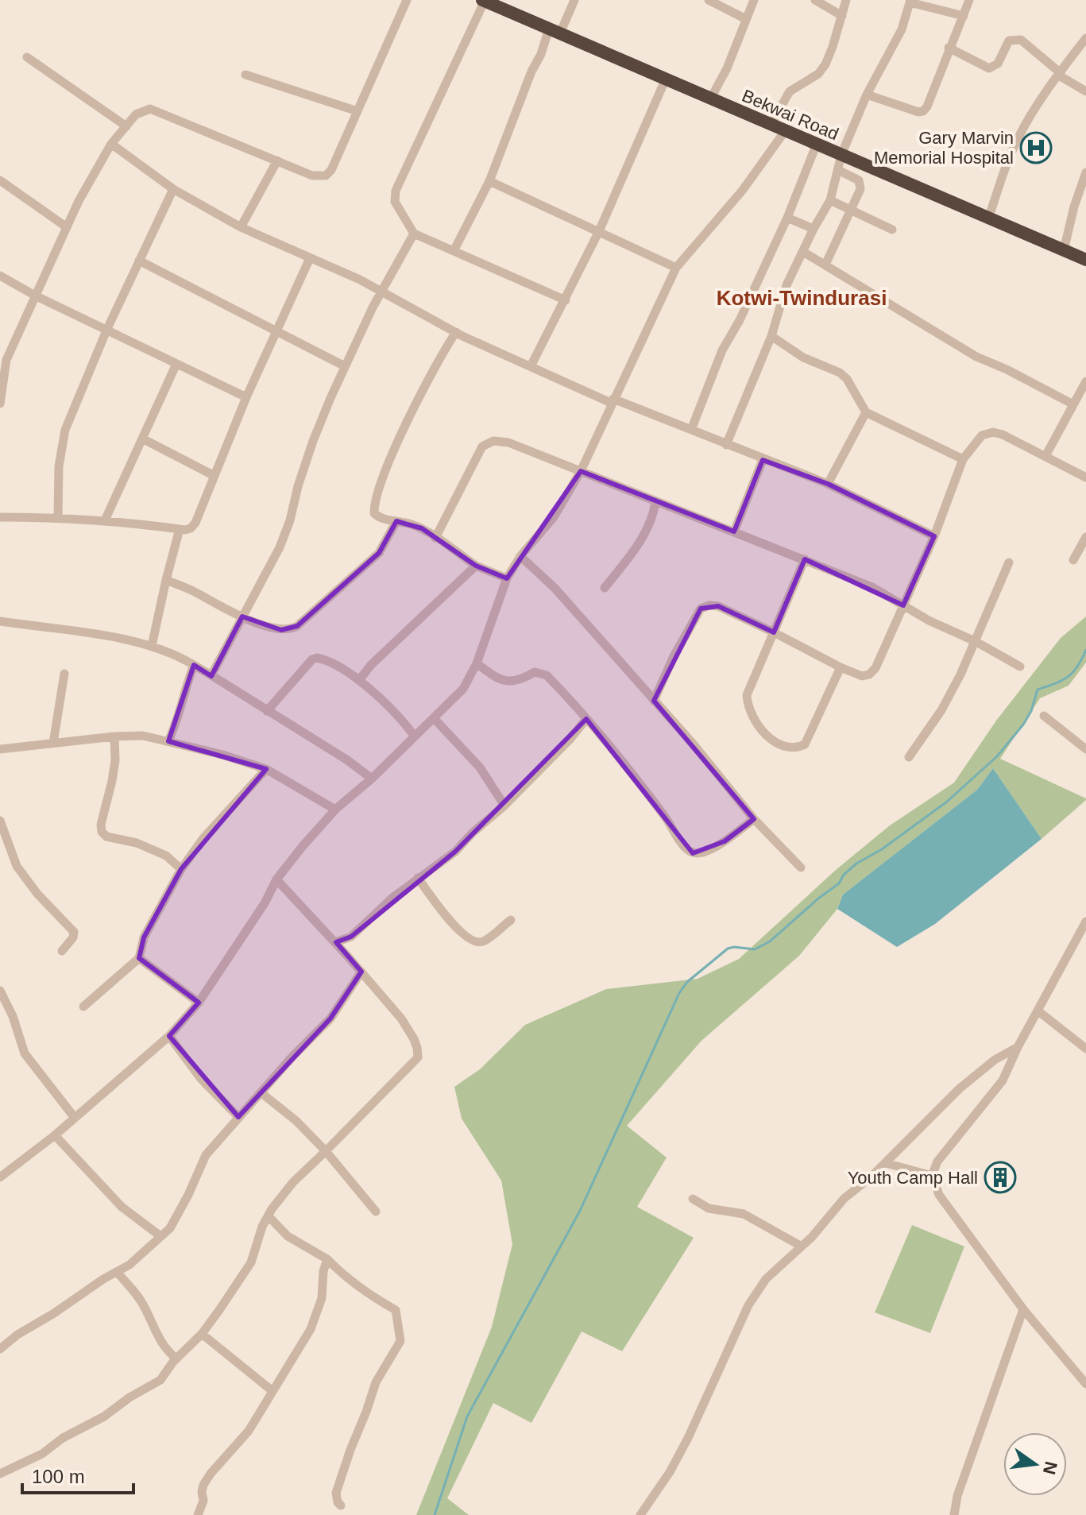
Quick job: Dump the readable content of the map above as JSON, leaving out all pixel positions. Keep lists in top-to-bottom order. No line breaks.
{"streets":{"highway":["Bekwai Road"]},"districts":["Kotwi-Twindurasi"],"places":{"hospital":["Gary Marvin Memorial Hospital"],"building":["Youth Camp Hall"]},"scale_bar":"100 m","north":"right"}
